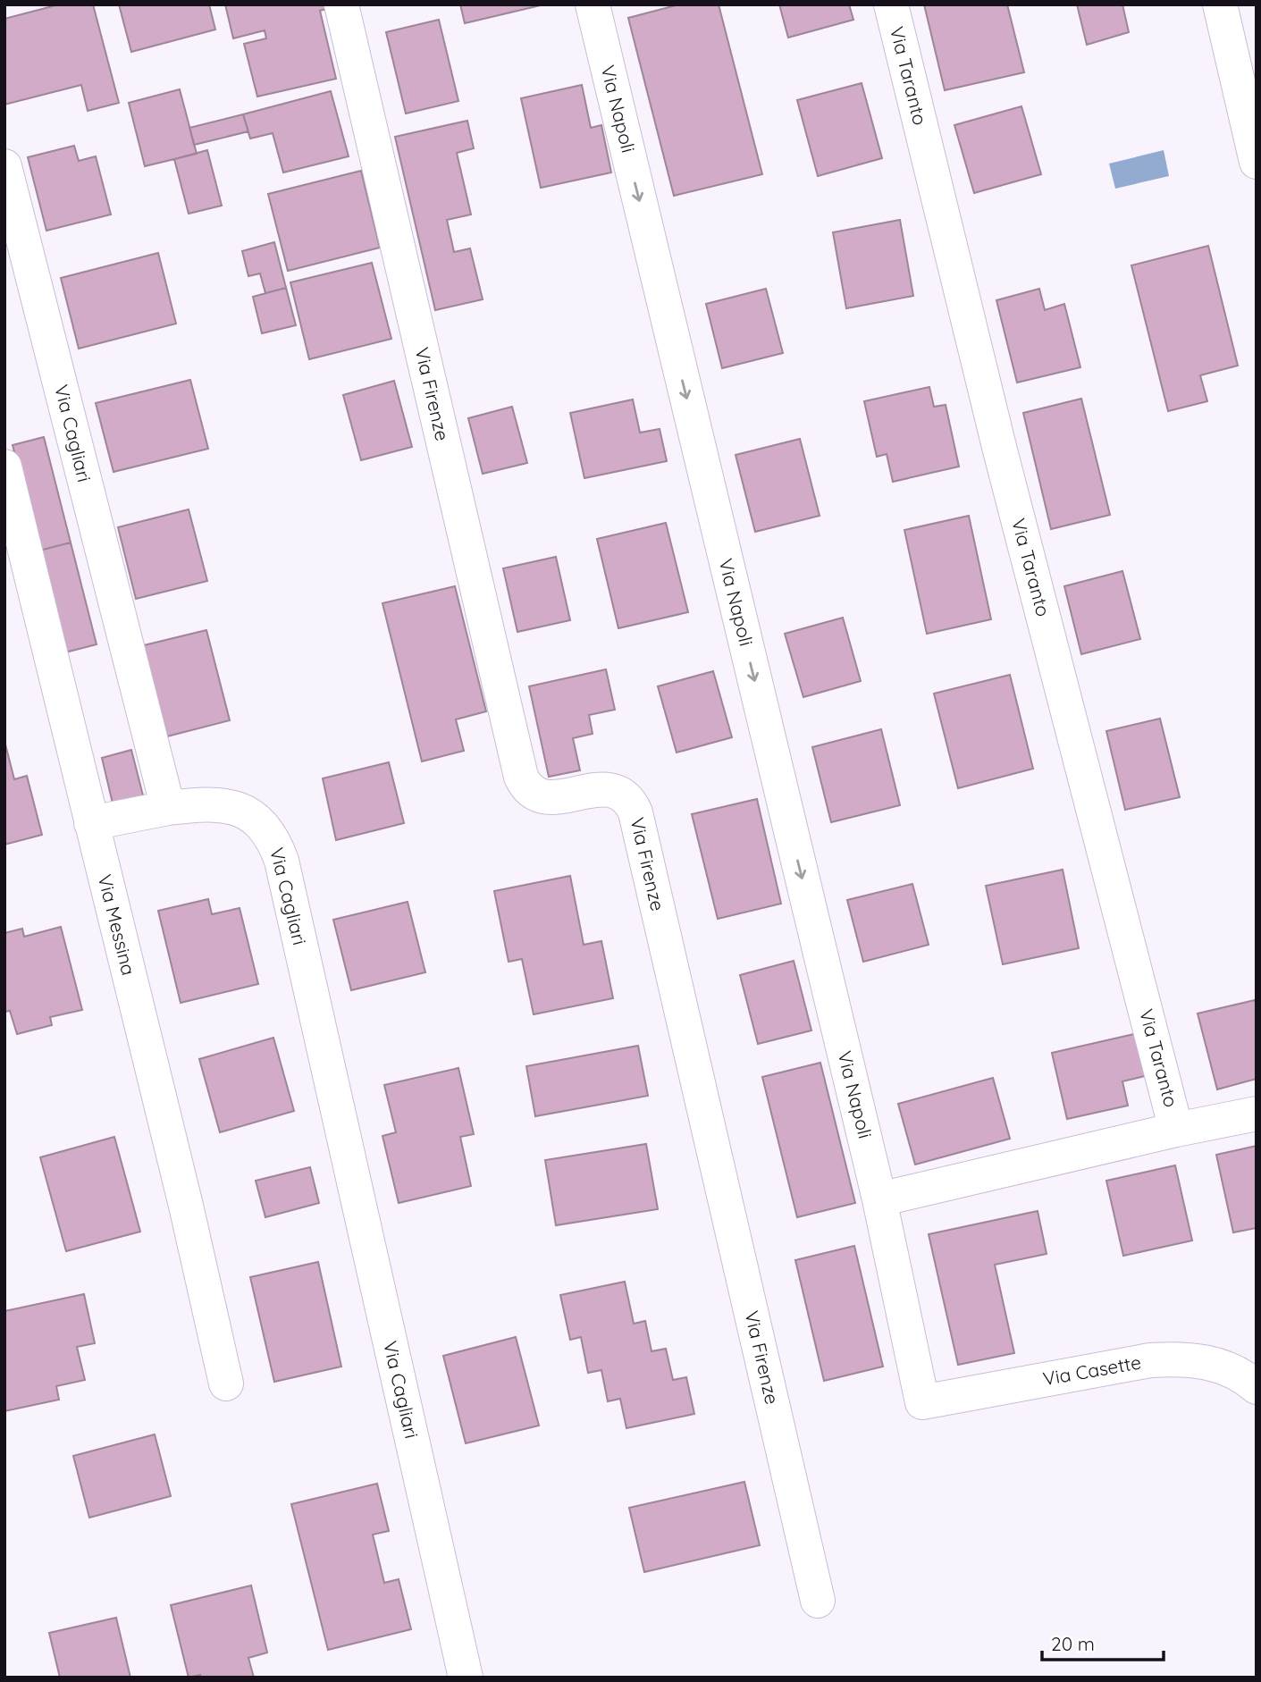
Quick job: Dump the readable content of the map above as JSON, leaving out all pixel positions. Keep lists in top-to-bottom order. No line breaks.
{"streets":{"street":["Via Taranto","Via Napoli","Via Firenze","Via Cagliari","Via Messina","Via Casette"]},"crossings":[["Via Napoli","Via Casette"]],"one_way":["Via Napoli"],"scale_bar":"20 m"}
